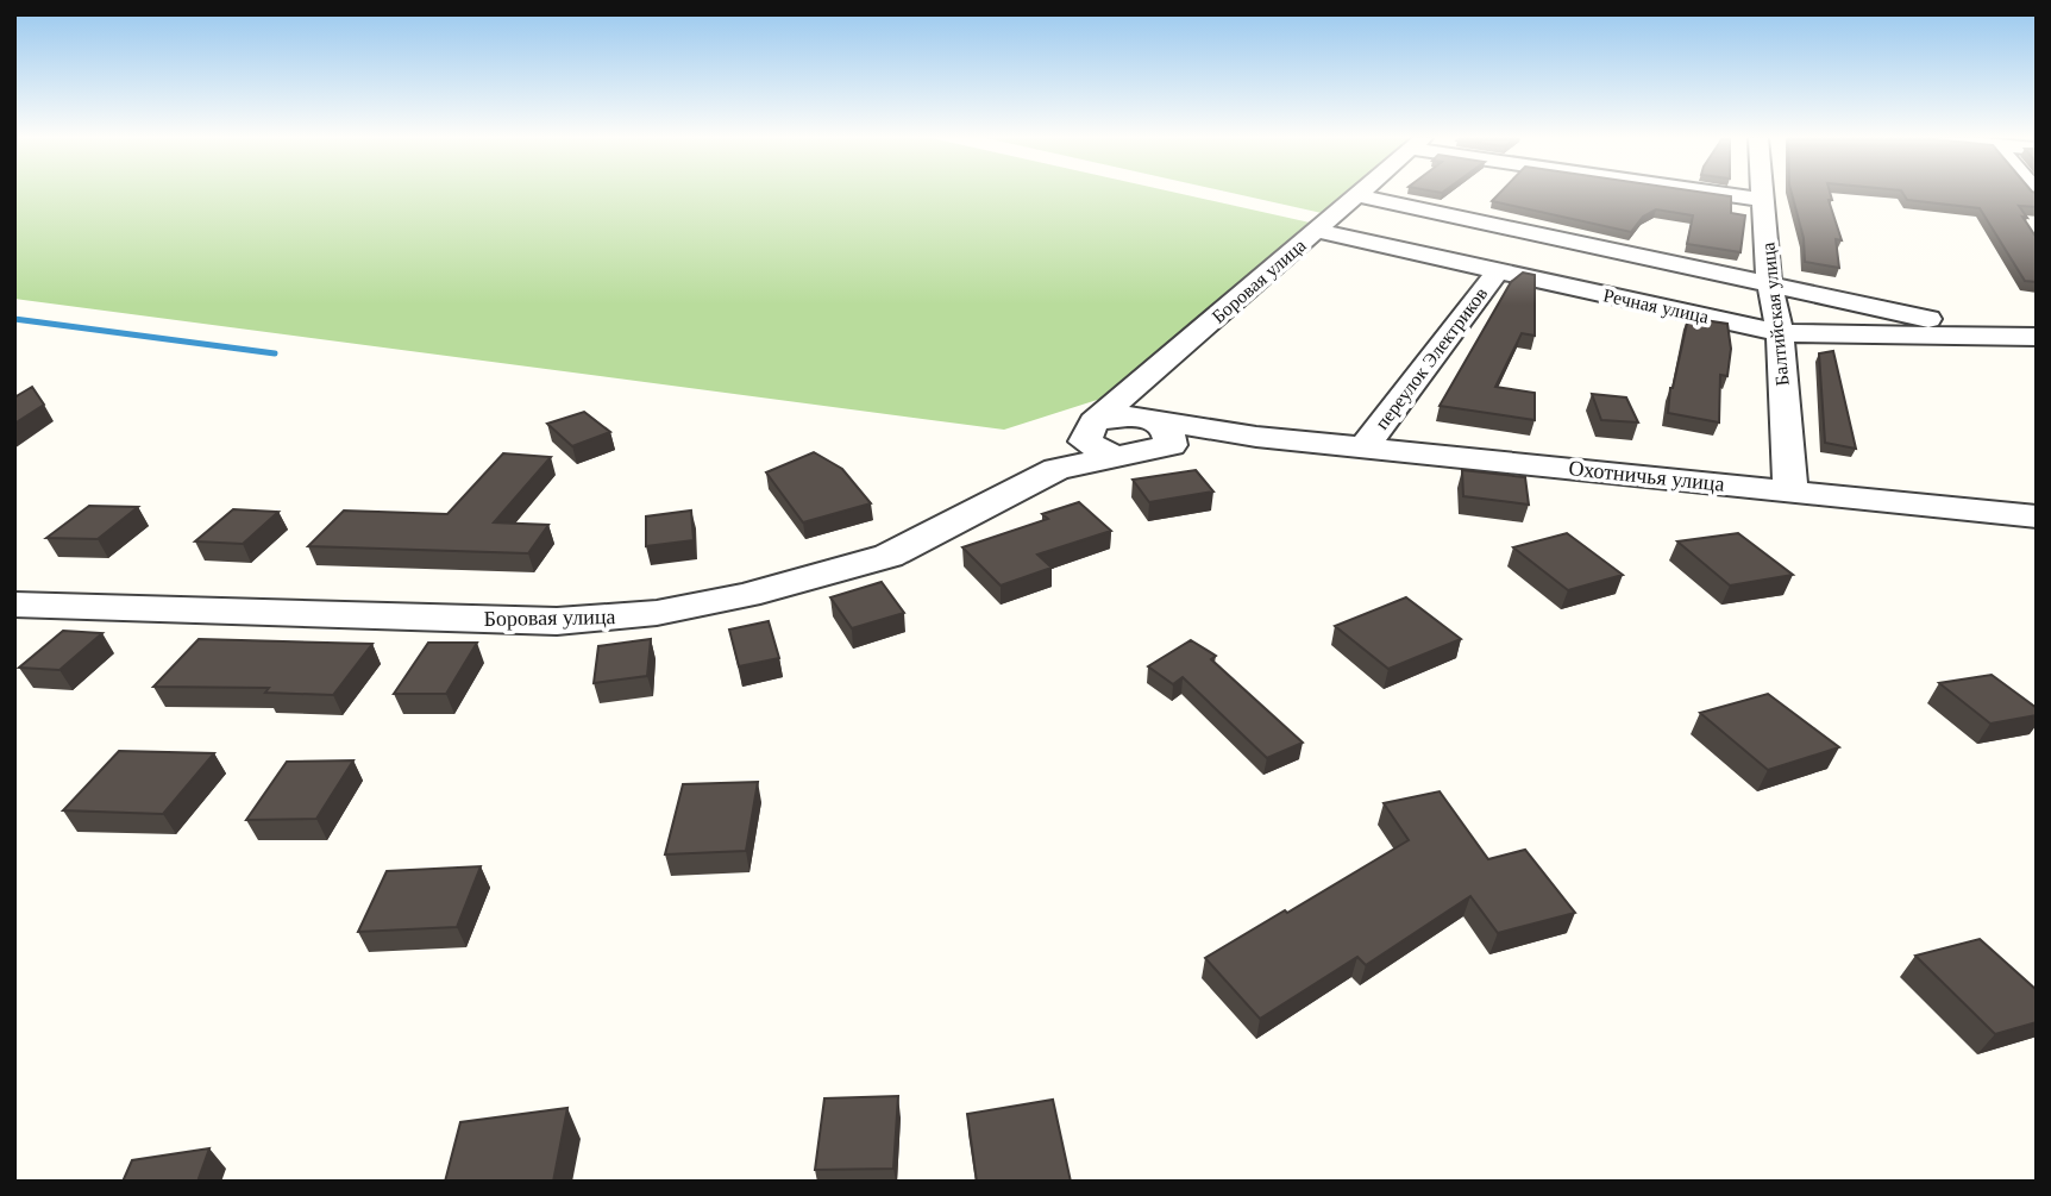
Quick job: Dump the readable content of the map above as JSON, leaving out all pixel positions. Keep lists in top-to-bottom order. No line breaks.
{"streets":{"street":["Боровая улица","Речная улица","Балтийская улица","переулок Электриков","Охотничья улица"]},"crossings":[["Боровая улица","Речная улица"],["Боровая улица","Охотничья улица"],["Речная улица","Балтийская улица"],["Речная улица","переулок Электриков"],["Балтийская улица","Охотничья улица"],["переулок Электриков","Охотничья улица"]]}
